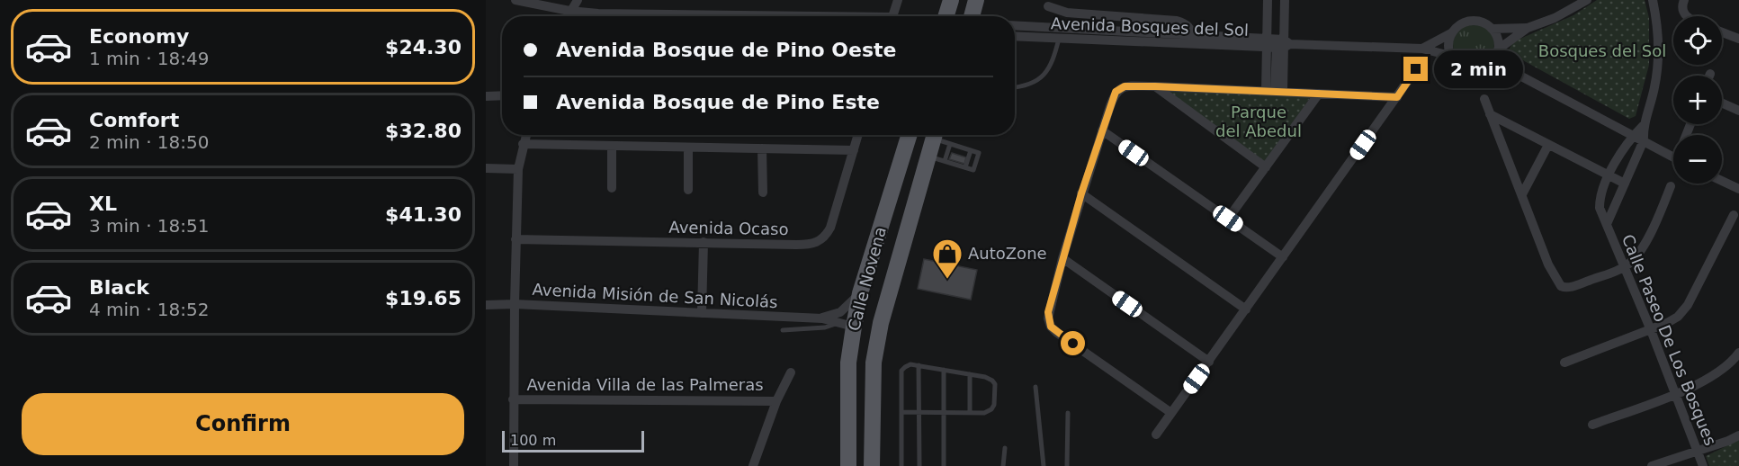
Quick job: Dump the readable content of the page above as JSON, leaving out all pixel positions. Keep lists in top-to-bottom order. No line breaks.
{"streets":{"main road":["Calle Novena"],"street":["Avenida Bosques del Sol","Avenida Ocaso","Avenida Misión de San Nicolás","Calle Paseo De Los Bosques","Avenida Villa de las Palmeras"]},"crossings":[["Calle Novena","Avenida Misión de San Nicolás"]],"parks":["Bosques del Sol","Parque del Abedul"],"places":{"shop":["AutoZone"]},"scale_bar":"100 m","page":{"list":[{"name":"Economy","note":"1 min · 18:49","value":"$24.30"},{"name":"Comfort","note":"2 min · 18:50","value":"$32.80"},{"name":"XL","note":"3 min · 18:51","value":"$41.30"},{"name":"Black","note":"4 min · 18:52","value":"$19.65"}],"map_buttons":["+","−"],"banner":["Avenida Bosque de Pino Oeste","Avenida Bosque de Pino Este"],"bubble":"2 min","buttons":"Confirm","scale":"100 m"}}
